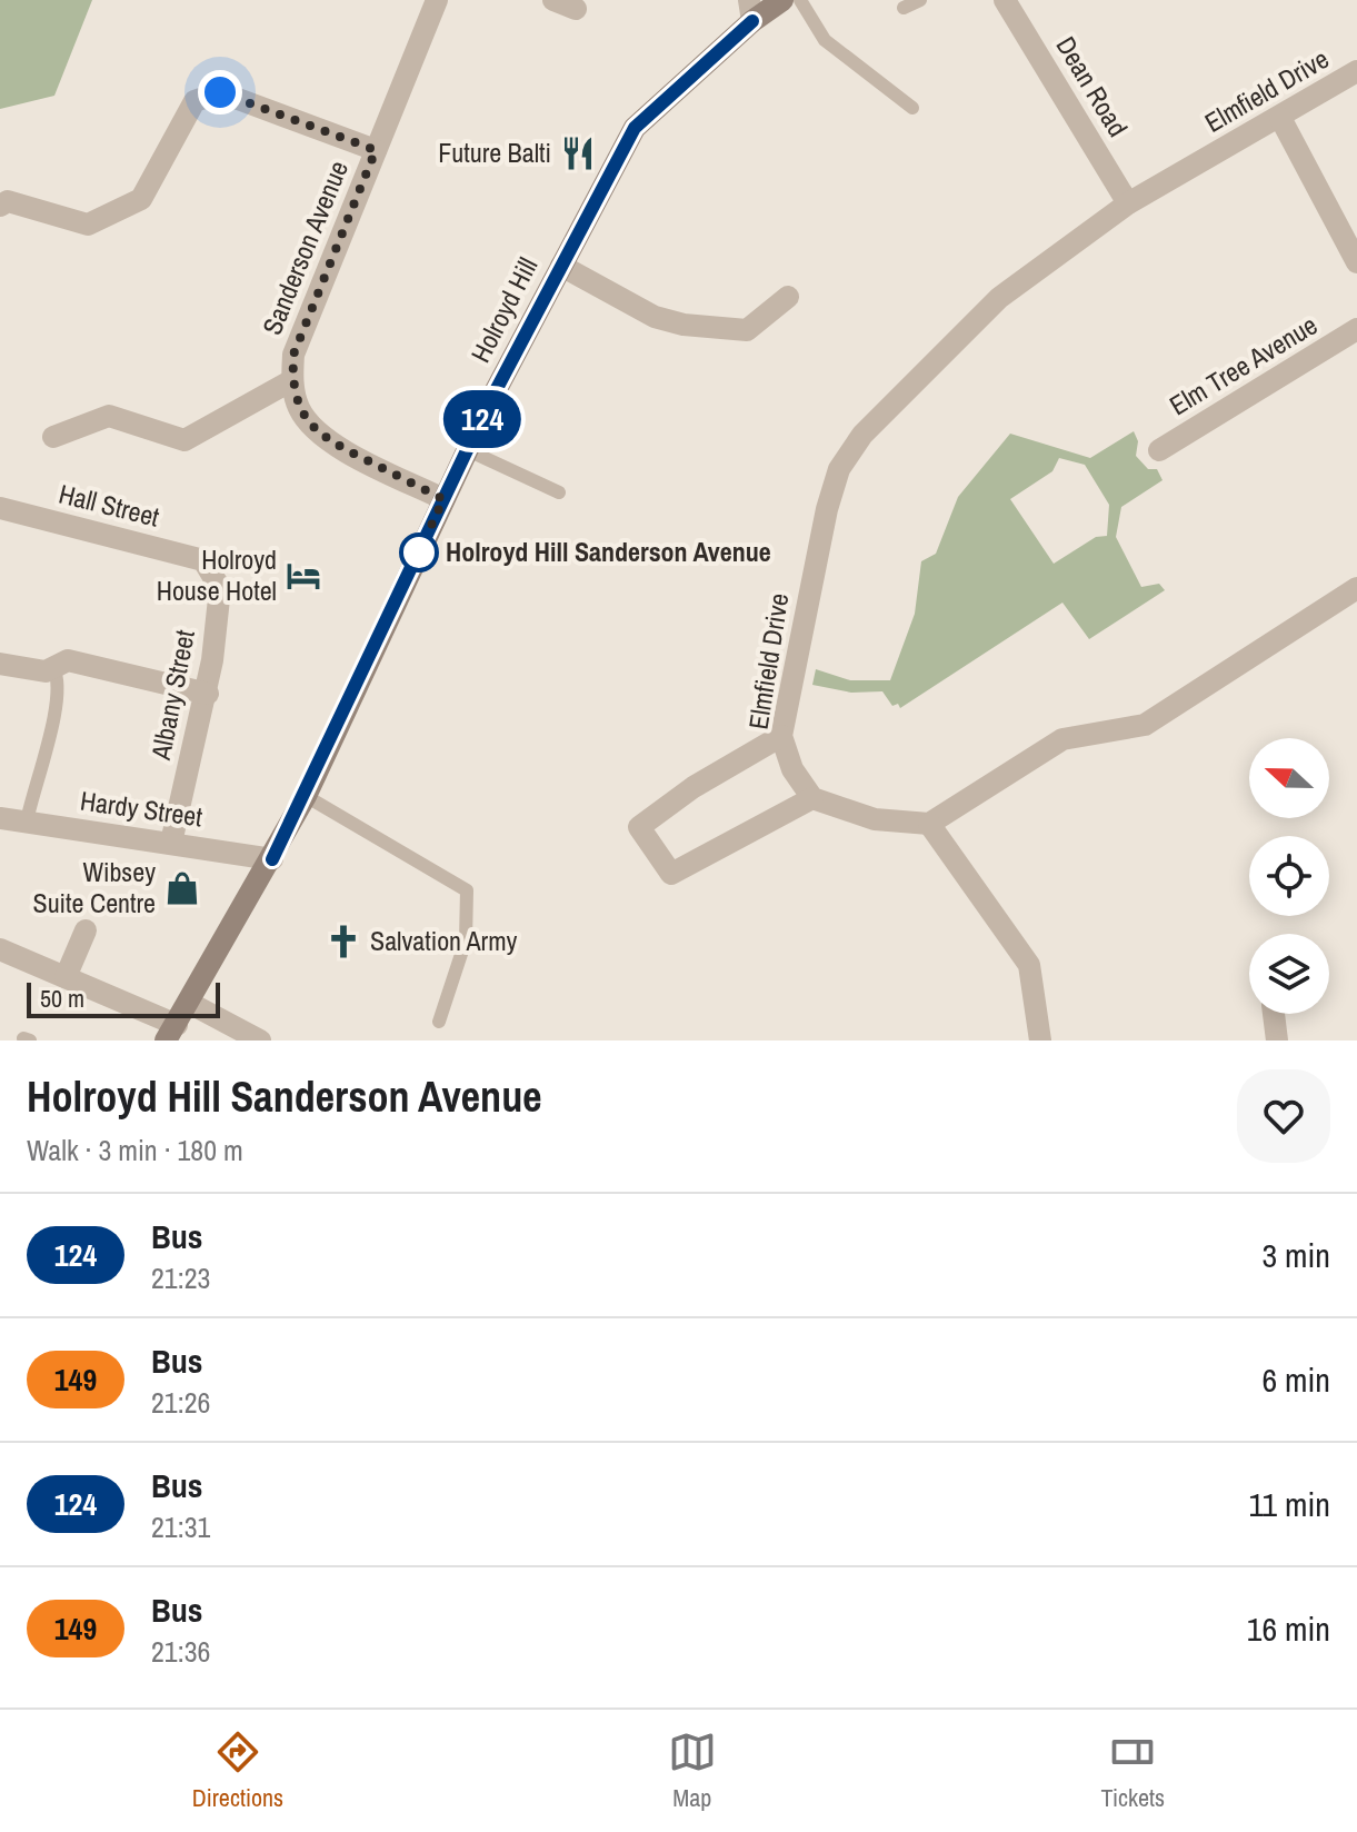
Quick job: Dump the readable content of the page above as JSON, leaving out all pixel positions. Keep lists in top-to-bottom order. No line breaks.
{"streets":{"main road":["Holroyd Hill"],"street":["Dean Road","Elmfield Drive","Sanderson Avenue","Elm Tree Avenue","Hall Street","Albany Street","Hardy Street"]},"crossings":[["Dean Road","Elmfield Drive"],["Holroyd Hill","Hardy Street"],["Hall Street","Albany Street"],["Albany Street","Hardy Street"]],"places":{"restaurant":["Future Balti"],"other":["Holroyd Hill Sanderson Avenue"],"hotel":["Holroyd House Hotel"],"shop":["Wibsey Suite Centre"],"church":["Salvation Army"]},"lines":["bus line 124"],"scale_bar":"50 m","north":"left","page":{"on_map":"124","scale":"50 m","heading":["Holroyd Hill Sanderson Avenue","Walk · 3 min · 180 m"],"list":[{"mark":"124","name":"Bus","note":"21:23","value":"3 min"},{"mark":"149","name":"Bus","note":"21:26","value":"6 min"},{"mark":"124","name":"Bus","note":"21:31","value":"11 min"},{"mark":"149","name":"Bus","note":"21:36","value":"16 min"}],"tabs":["Directions","Map","Tickets"]}}
